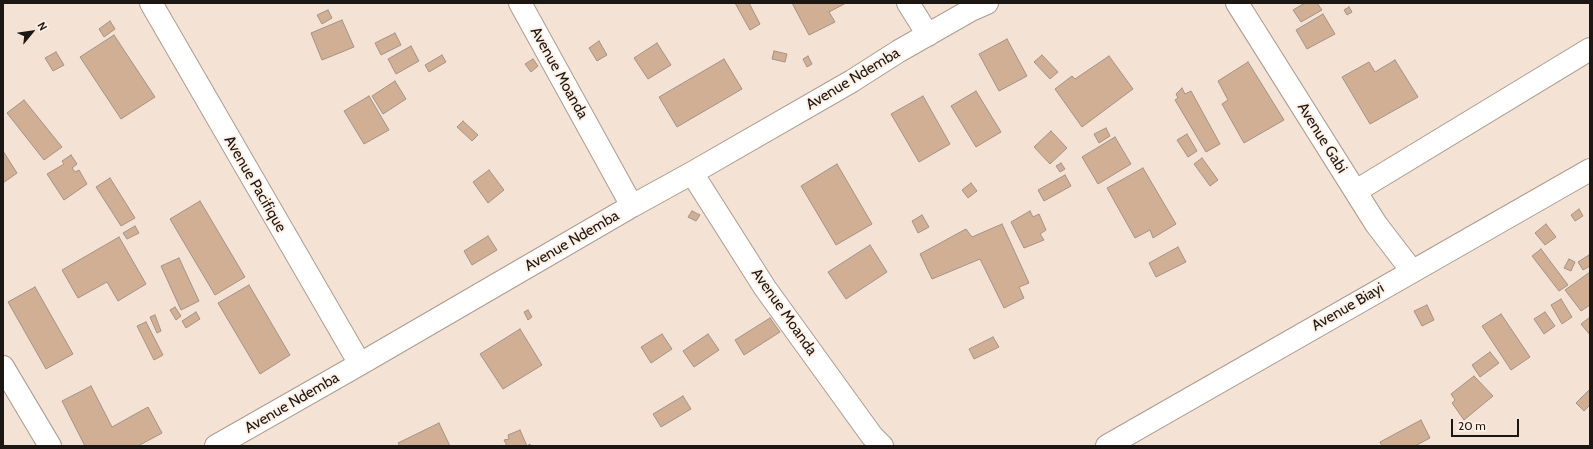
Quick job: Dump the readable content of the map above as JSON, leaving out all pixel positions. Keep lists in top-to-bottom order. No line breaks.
{"streets":{"street":["Avenue Moanda","Avenue Ndemba","Avenue Gabi","Avenue Pacifique","Avenue Biayi"]},"crossings":[["Avenue Moanda","Avenue Ndemba"],["Avenue Ndemba","Avenue Pacifique"],["Avenue Gabi","Avenue Biayi"]],"scale_bar":"20 m","north":"top right"}
